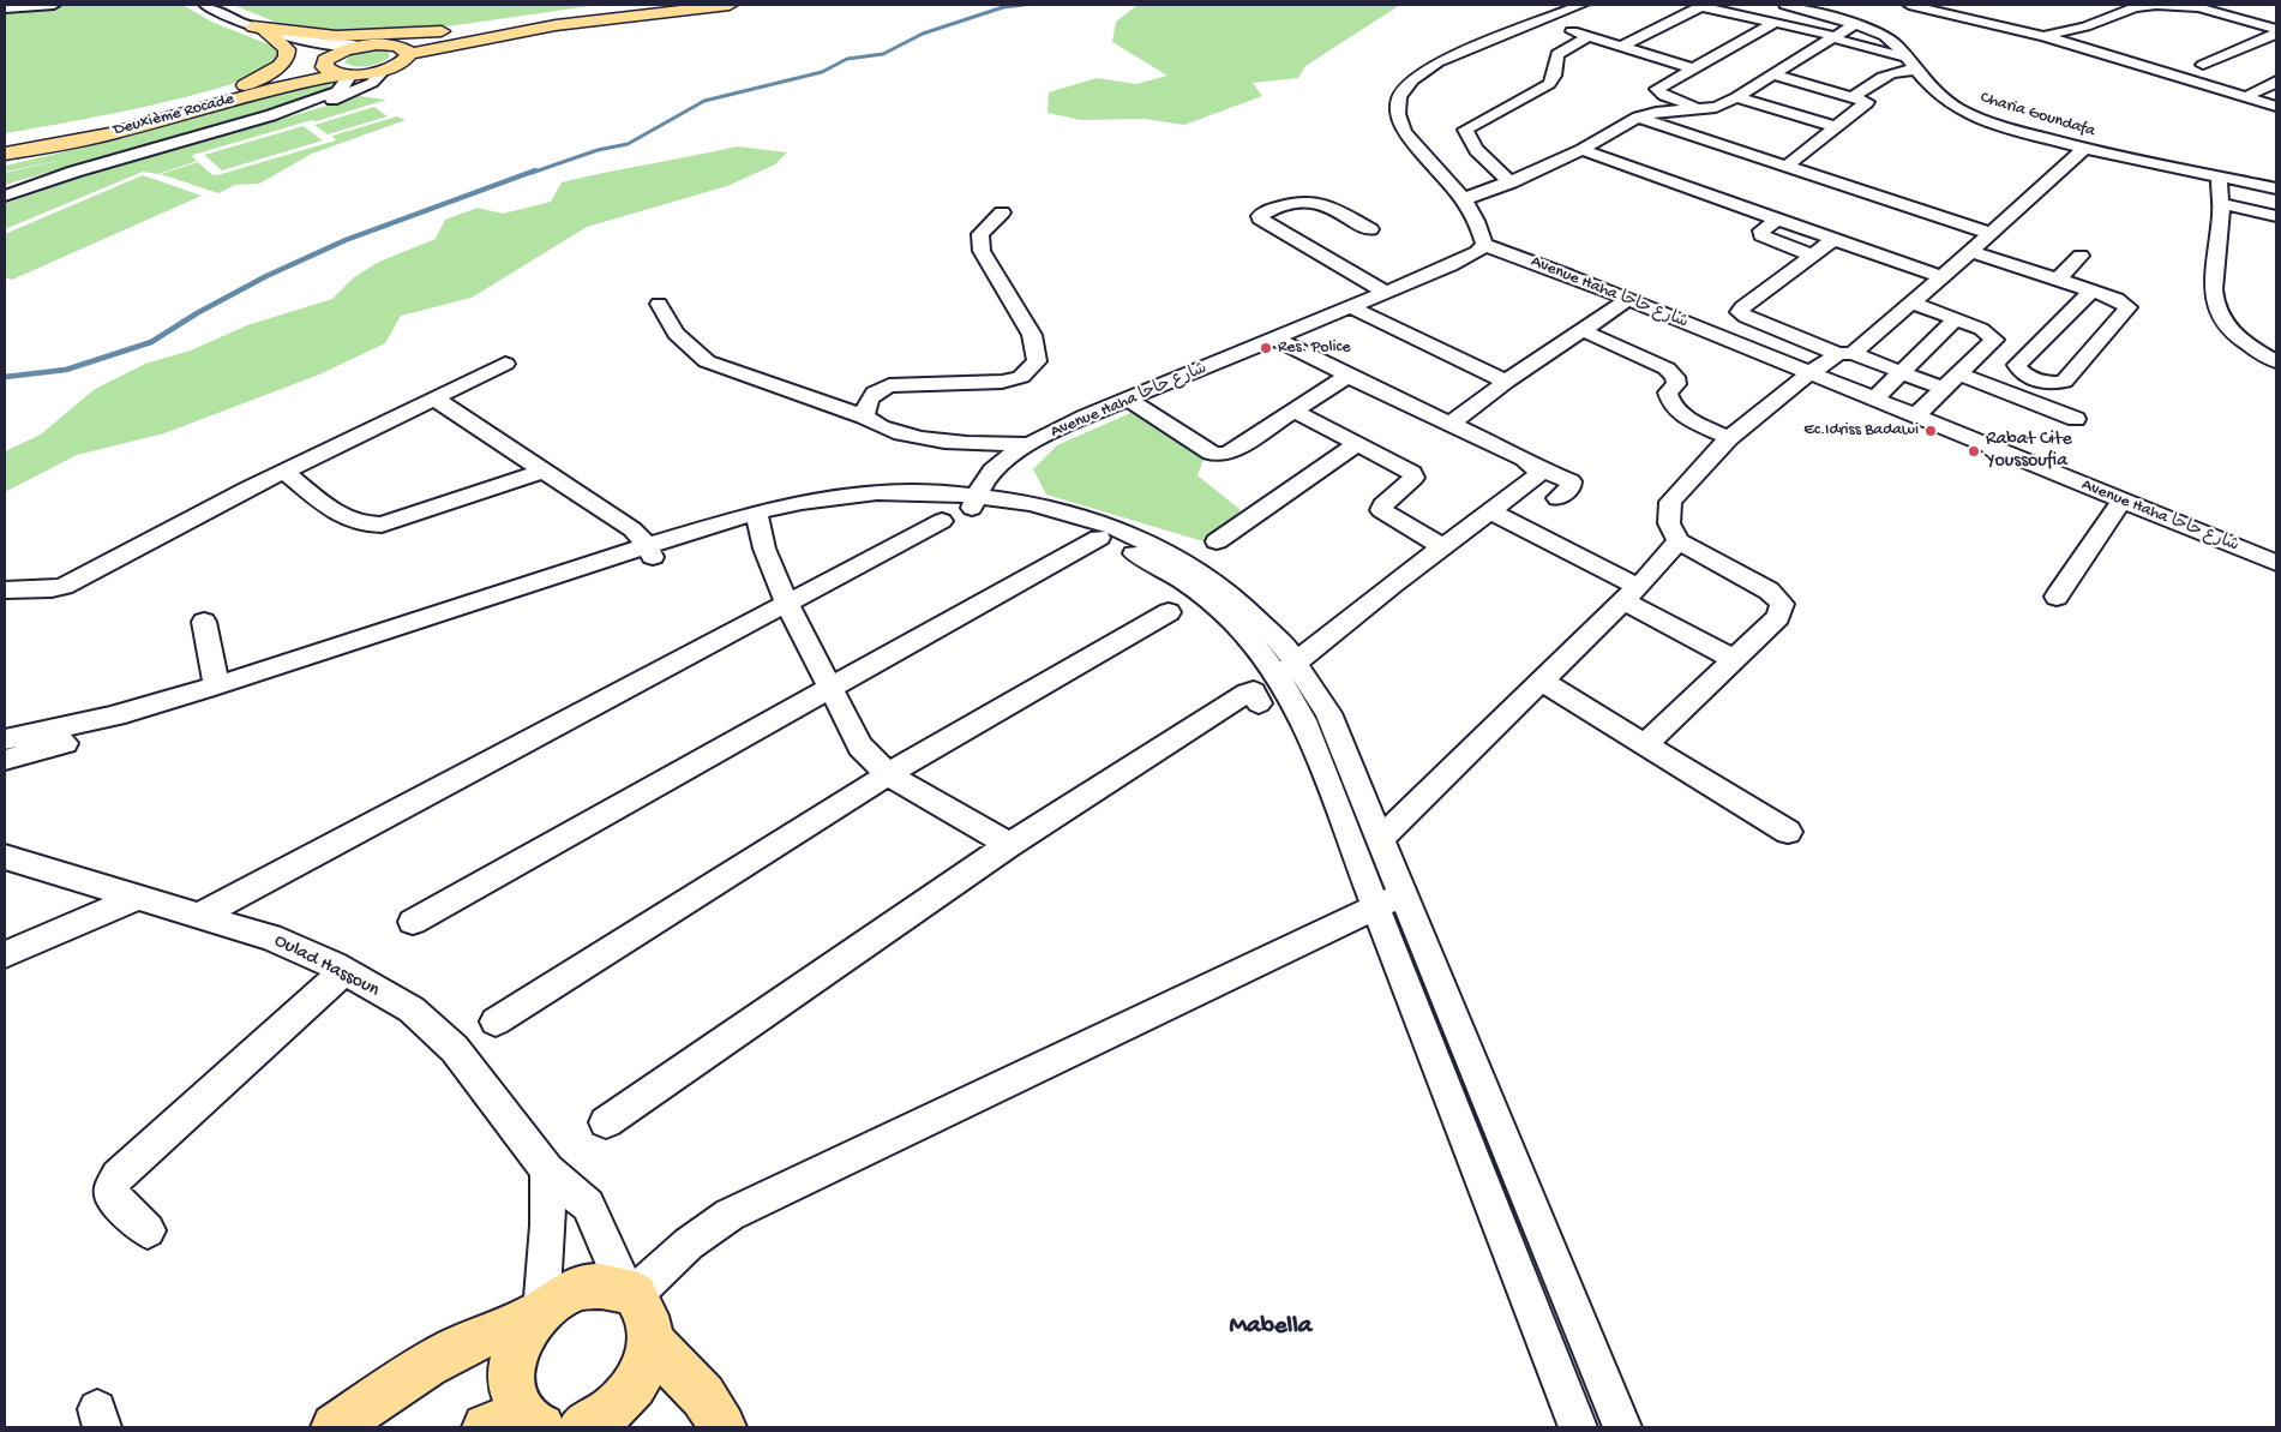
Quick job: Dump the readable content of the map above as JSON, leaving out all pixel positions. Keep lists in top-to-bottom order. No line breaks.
{"streets":{"highway":["Deuxième Rocade"],"street":["Charia Goundafa","Avenue Haha شارع حاحا","Oulad Hassoun"]},"districts":["Mabella"],"places":["Res. Police","Ec.Idriss Badawi","Rabat Cite Youssoufia"]}
